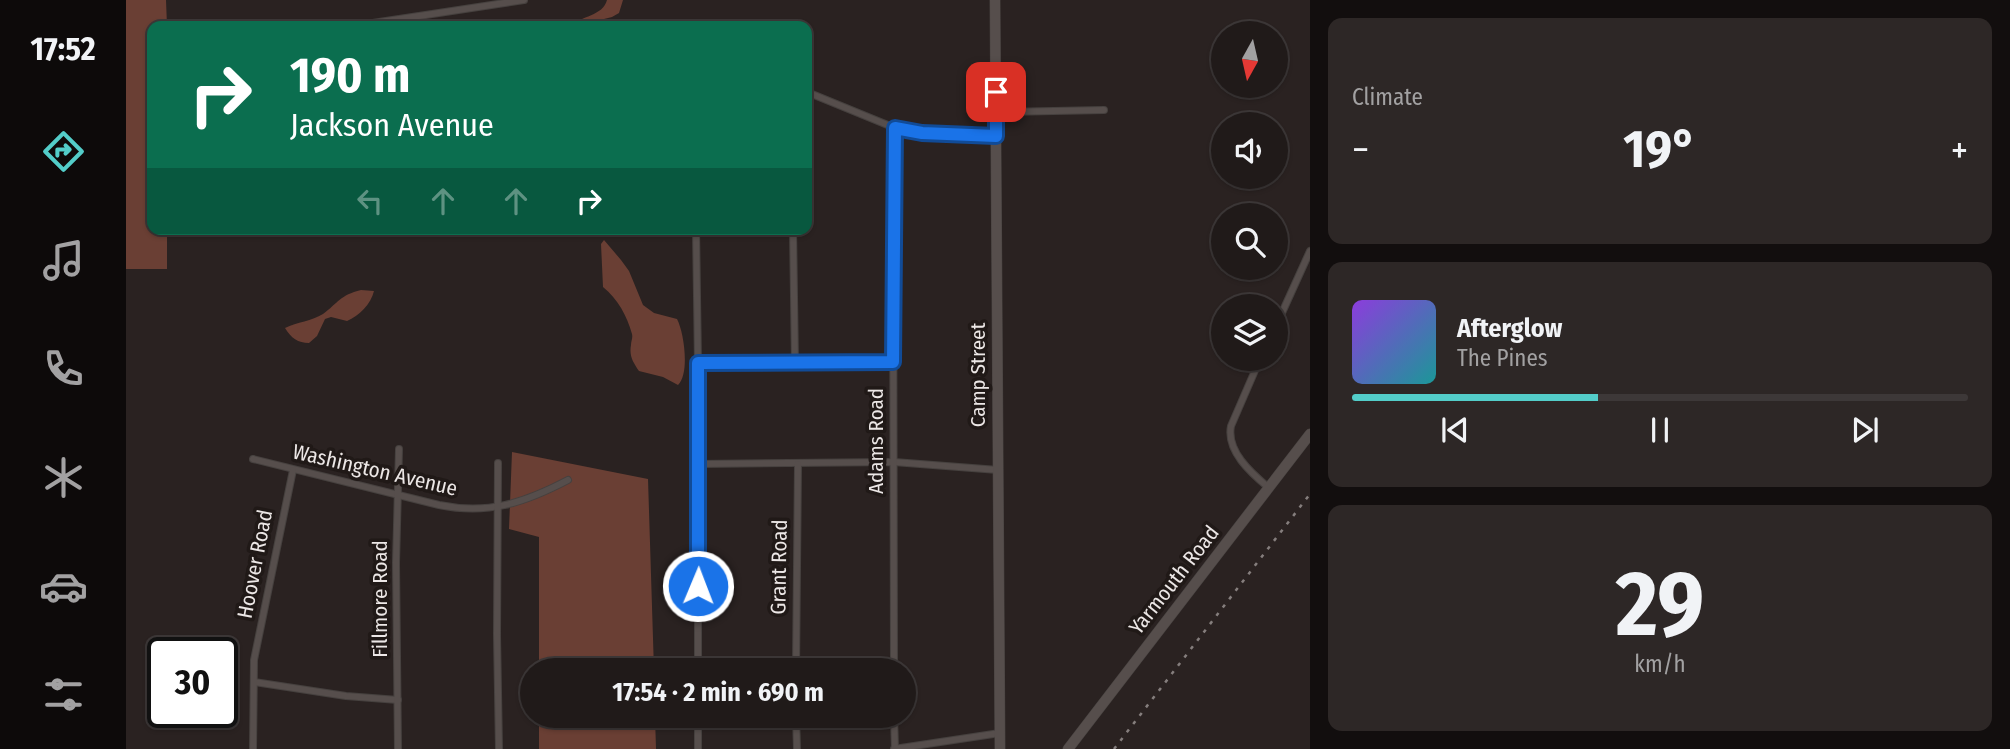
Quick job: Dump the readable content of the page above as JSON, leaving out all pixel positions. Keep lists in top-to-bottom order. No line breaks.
{"streets":{"main road":["Camp Street","Yarmouth Road"],"street":["Adams Road","Washington Avenue","Hoover Road","Grant Road","Fillmore Road"]},"crossings":[["Washington Avenue","Hoover Road"],["Washington Avenue","Fillmore Road"]],"north":"bottom","page":{"tabs":"17:52","tile":["Climate",["29","km/h"]],"turn":["190 m","Jackson Avenue"],"heat":["−","19°","+"],"song":["Afterglow","The Pines"],"limit":"30","trip":"17:54 · 2 min · 690 m"}}
